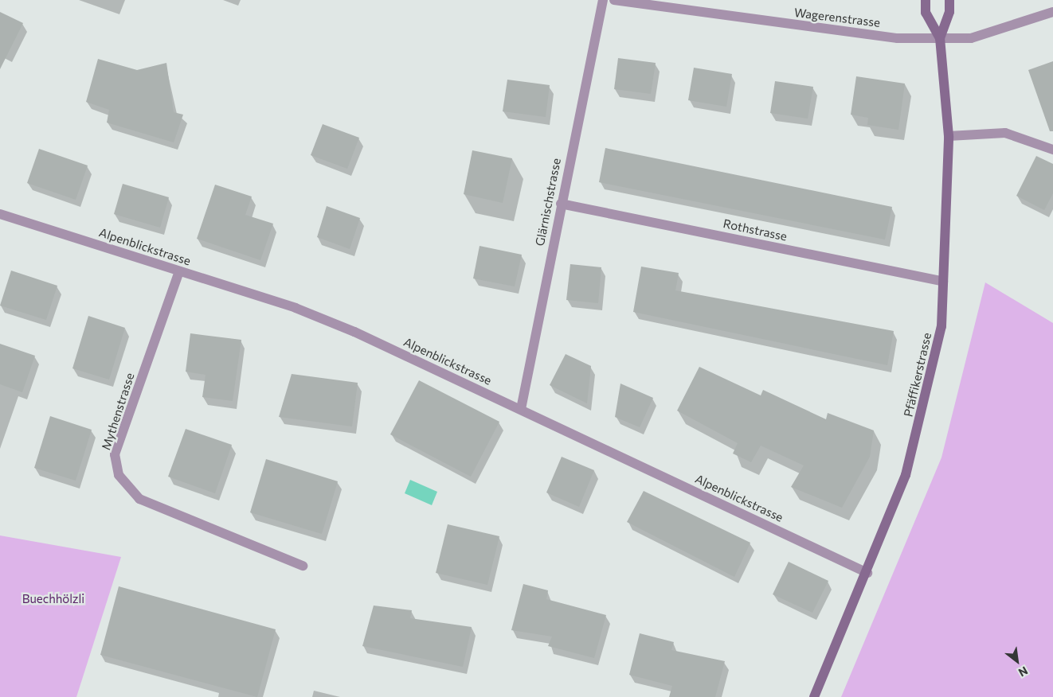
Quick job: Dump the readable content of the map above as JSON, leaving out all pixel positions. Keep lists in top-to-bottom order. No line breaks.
{"streets":{"main road":["Pfäffikerstrasse"],"street":["Wagerenstrasse","Glärnischstrasse","Rothstrasse","Alpenblickstrasse","Mythenstrasse"]},"crossings":[["Wagerenstrasse","Pfäffikerstrasse"],["Glärnischstrasse","Rothstrasse"],["Glärnischstrasse","Alpenblickstrasse"],["Rothstrasse","Pfäffikerstrasse"],["Alpenblickstrasse","Pfäffikerstrasse"],["Alpenblickstrasse","Mythenstrasse"]],"parks":["Buechhölzli"],"north":"bottom right"}
